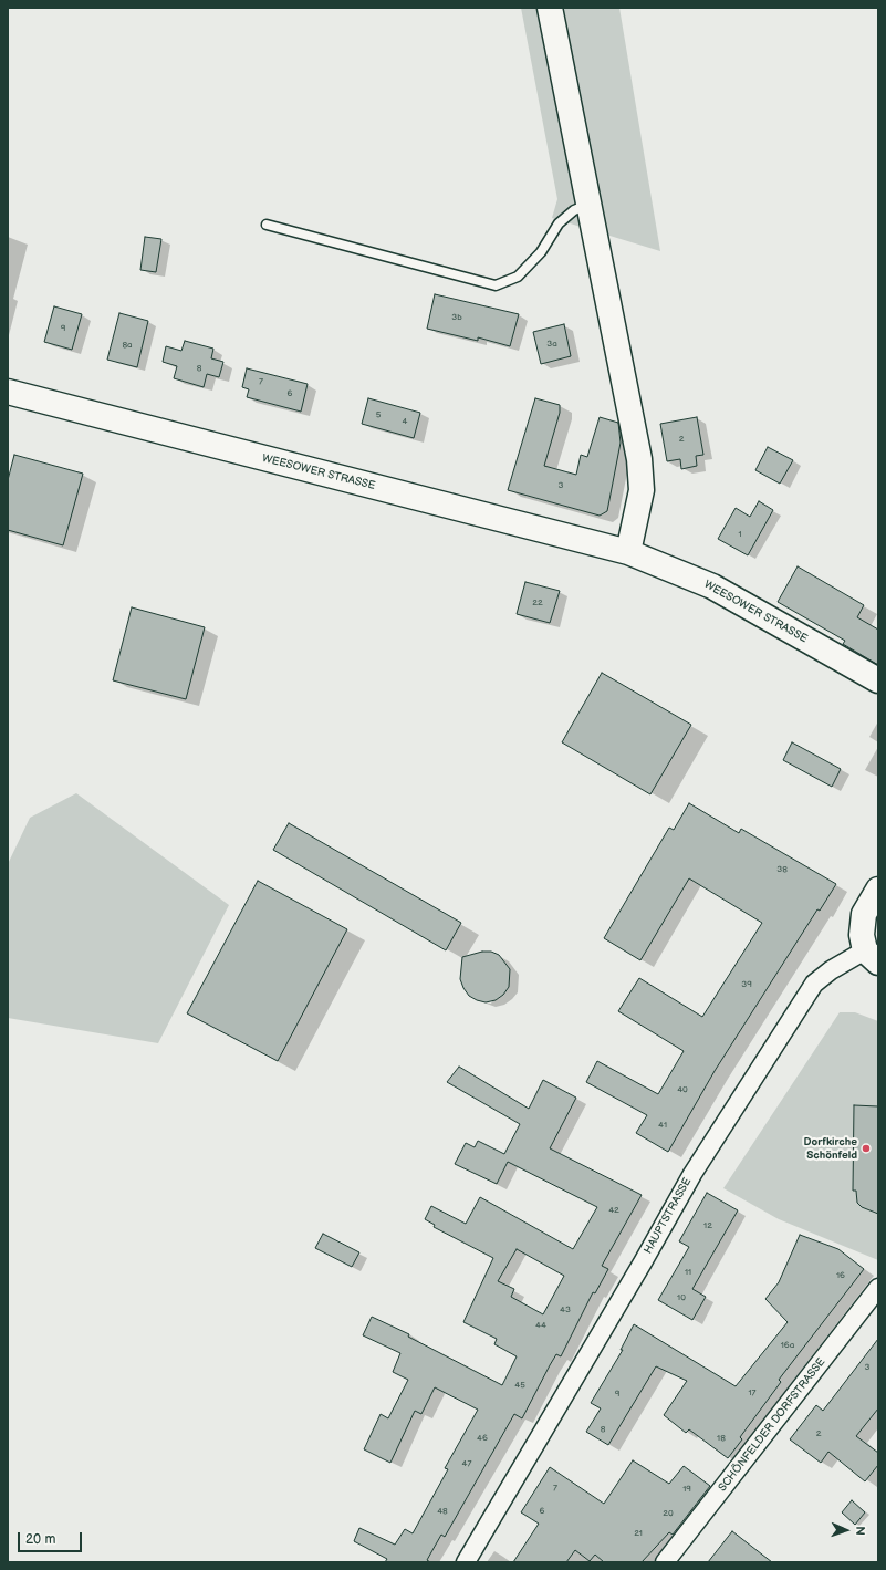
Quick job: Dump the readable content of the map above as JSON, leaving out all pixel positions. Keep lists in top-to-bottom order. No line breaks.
{"streets":{"main road":["WEESOWER STRASSE","HAUPTSTRASSE"],"street":["SCHÖNFELDER DORFSTRASSE"]},"places":["Dorfkirche Schönfeld"],"house_numbers":["3b","9","3a","8a","8","7","6","5","4","2","3","1","22","38","39","40","41","42","12","11","16","10","43","44","16a","3","45","17","9","8","2","46","18","47","7","19","48","6","20","21"],"scale_bar":"20 m","north":"right"}
